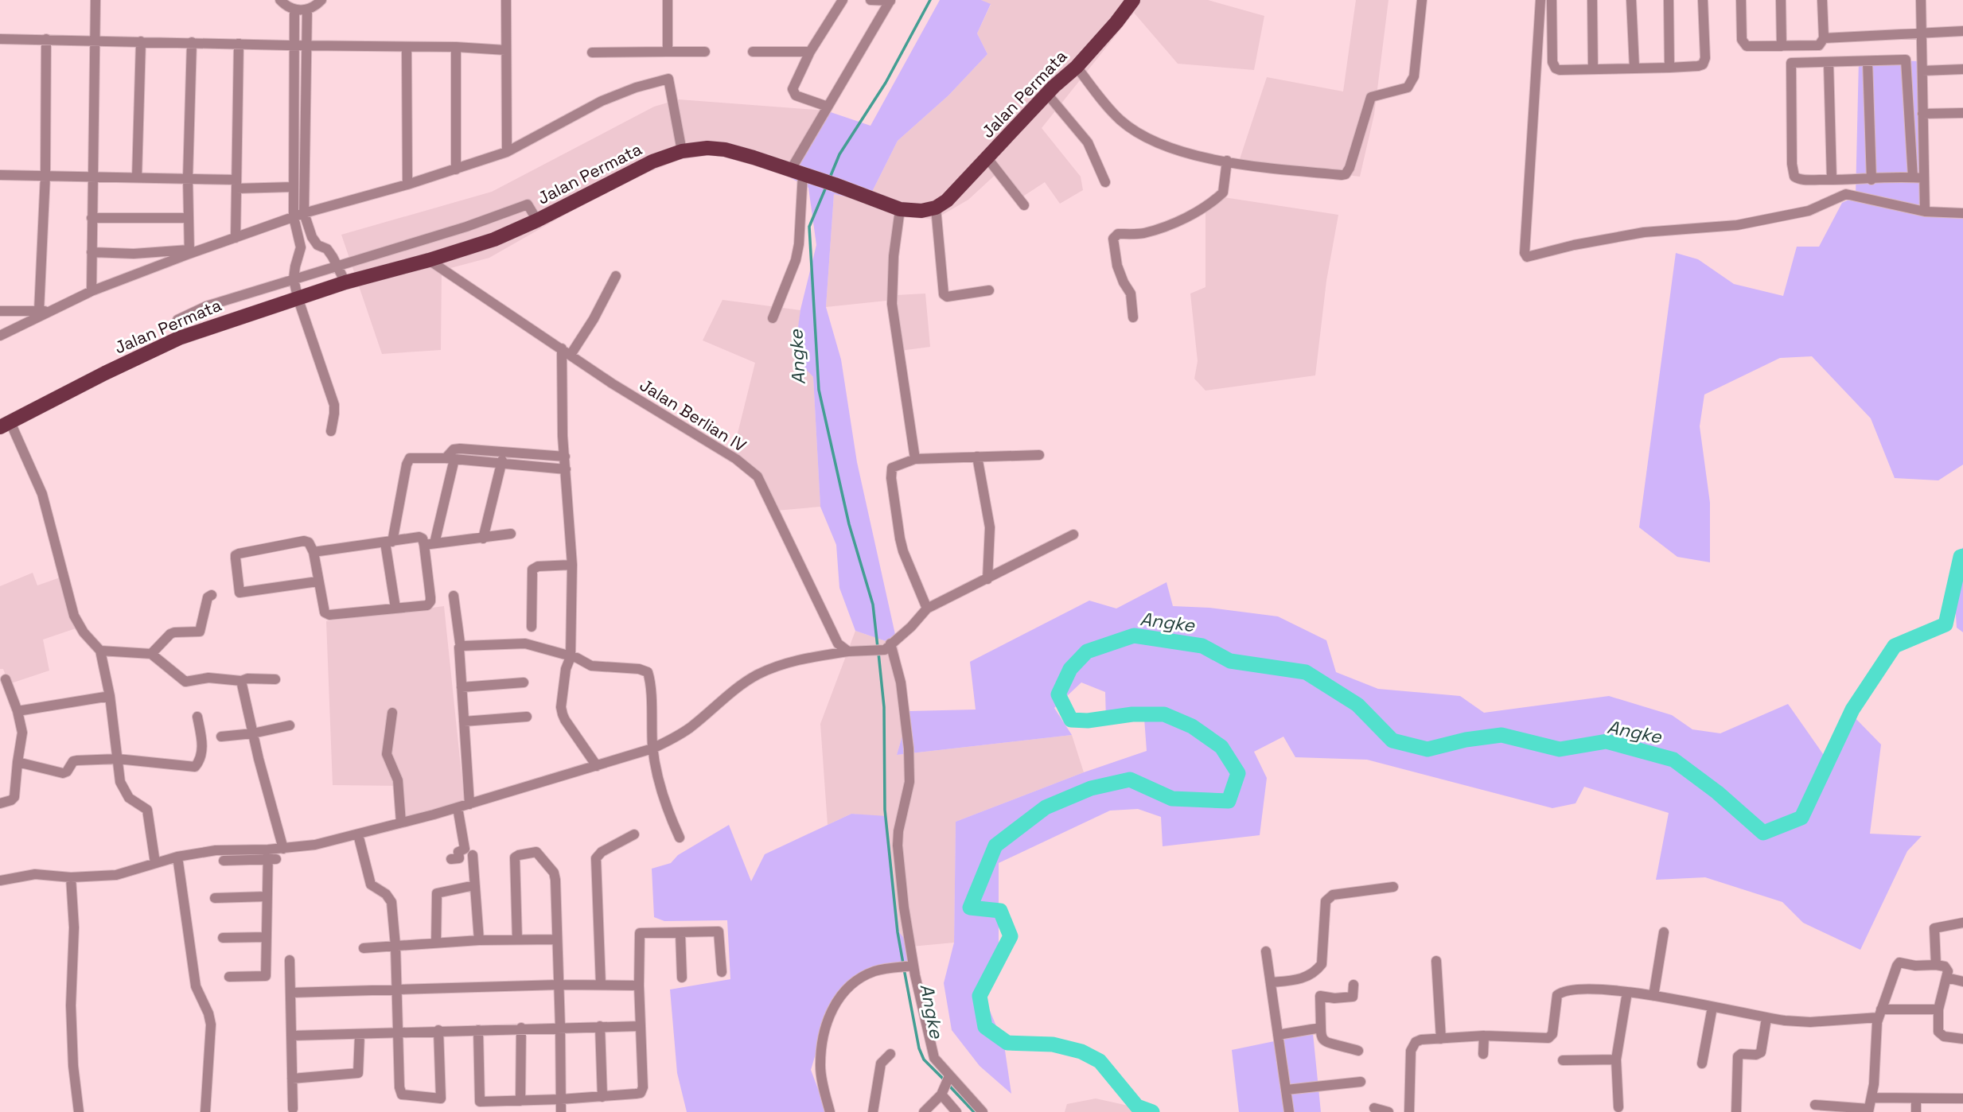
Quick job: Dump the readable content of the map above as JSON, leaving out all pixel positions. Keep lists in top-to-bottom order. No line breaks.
{"streets":{"main road":["Jalan Permata"],"street":["Jalan Berlian IV"]},"crossings":[["Jalan Permata","Jalan Berlian IV"]],"water":["Angke"]}
